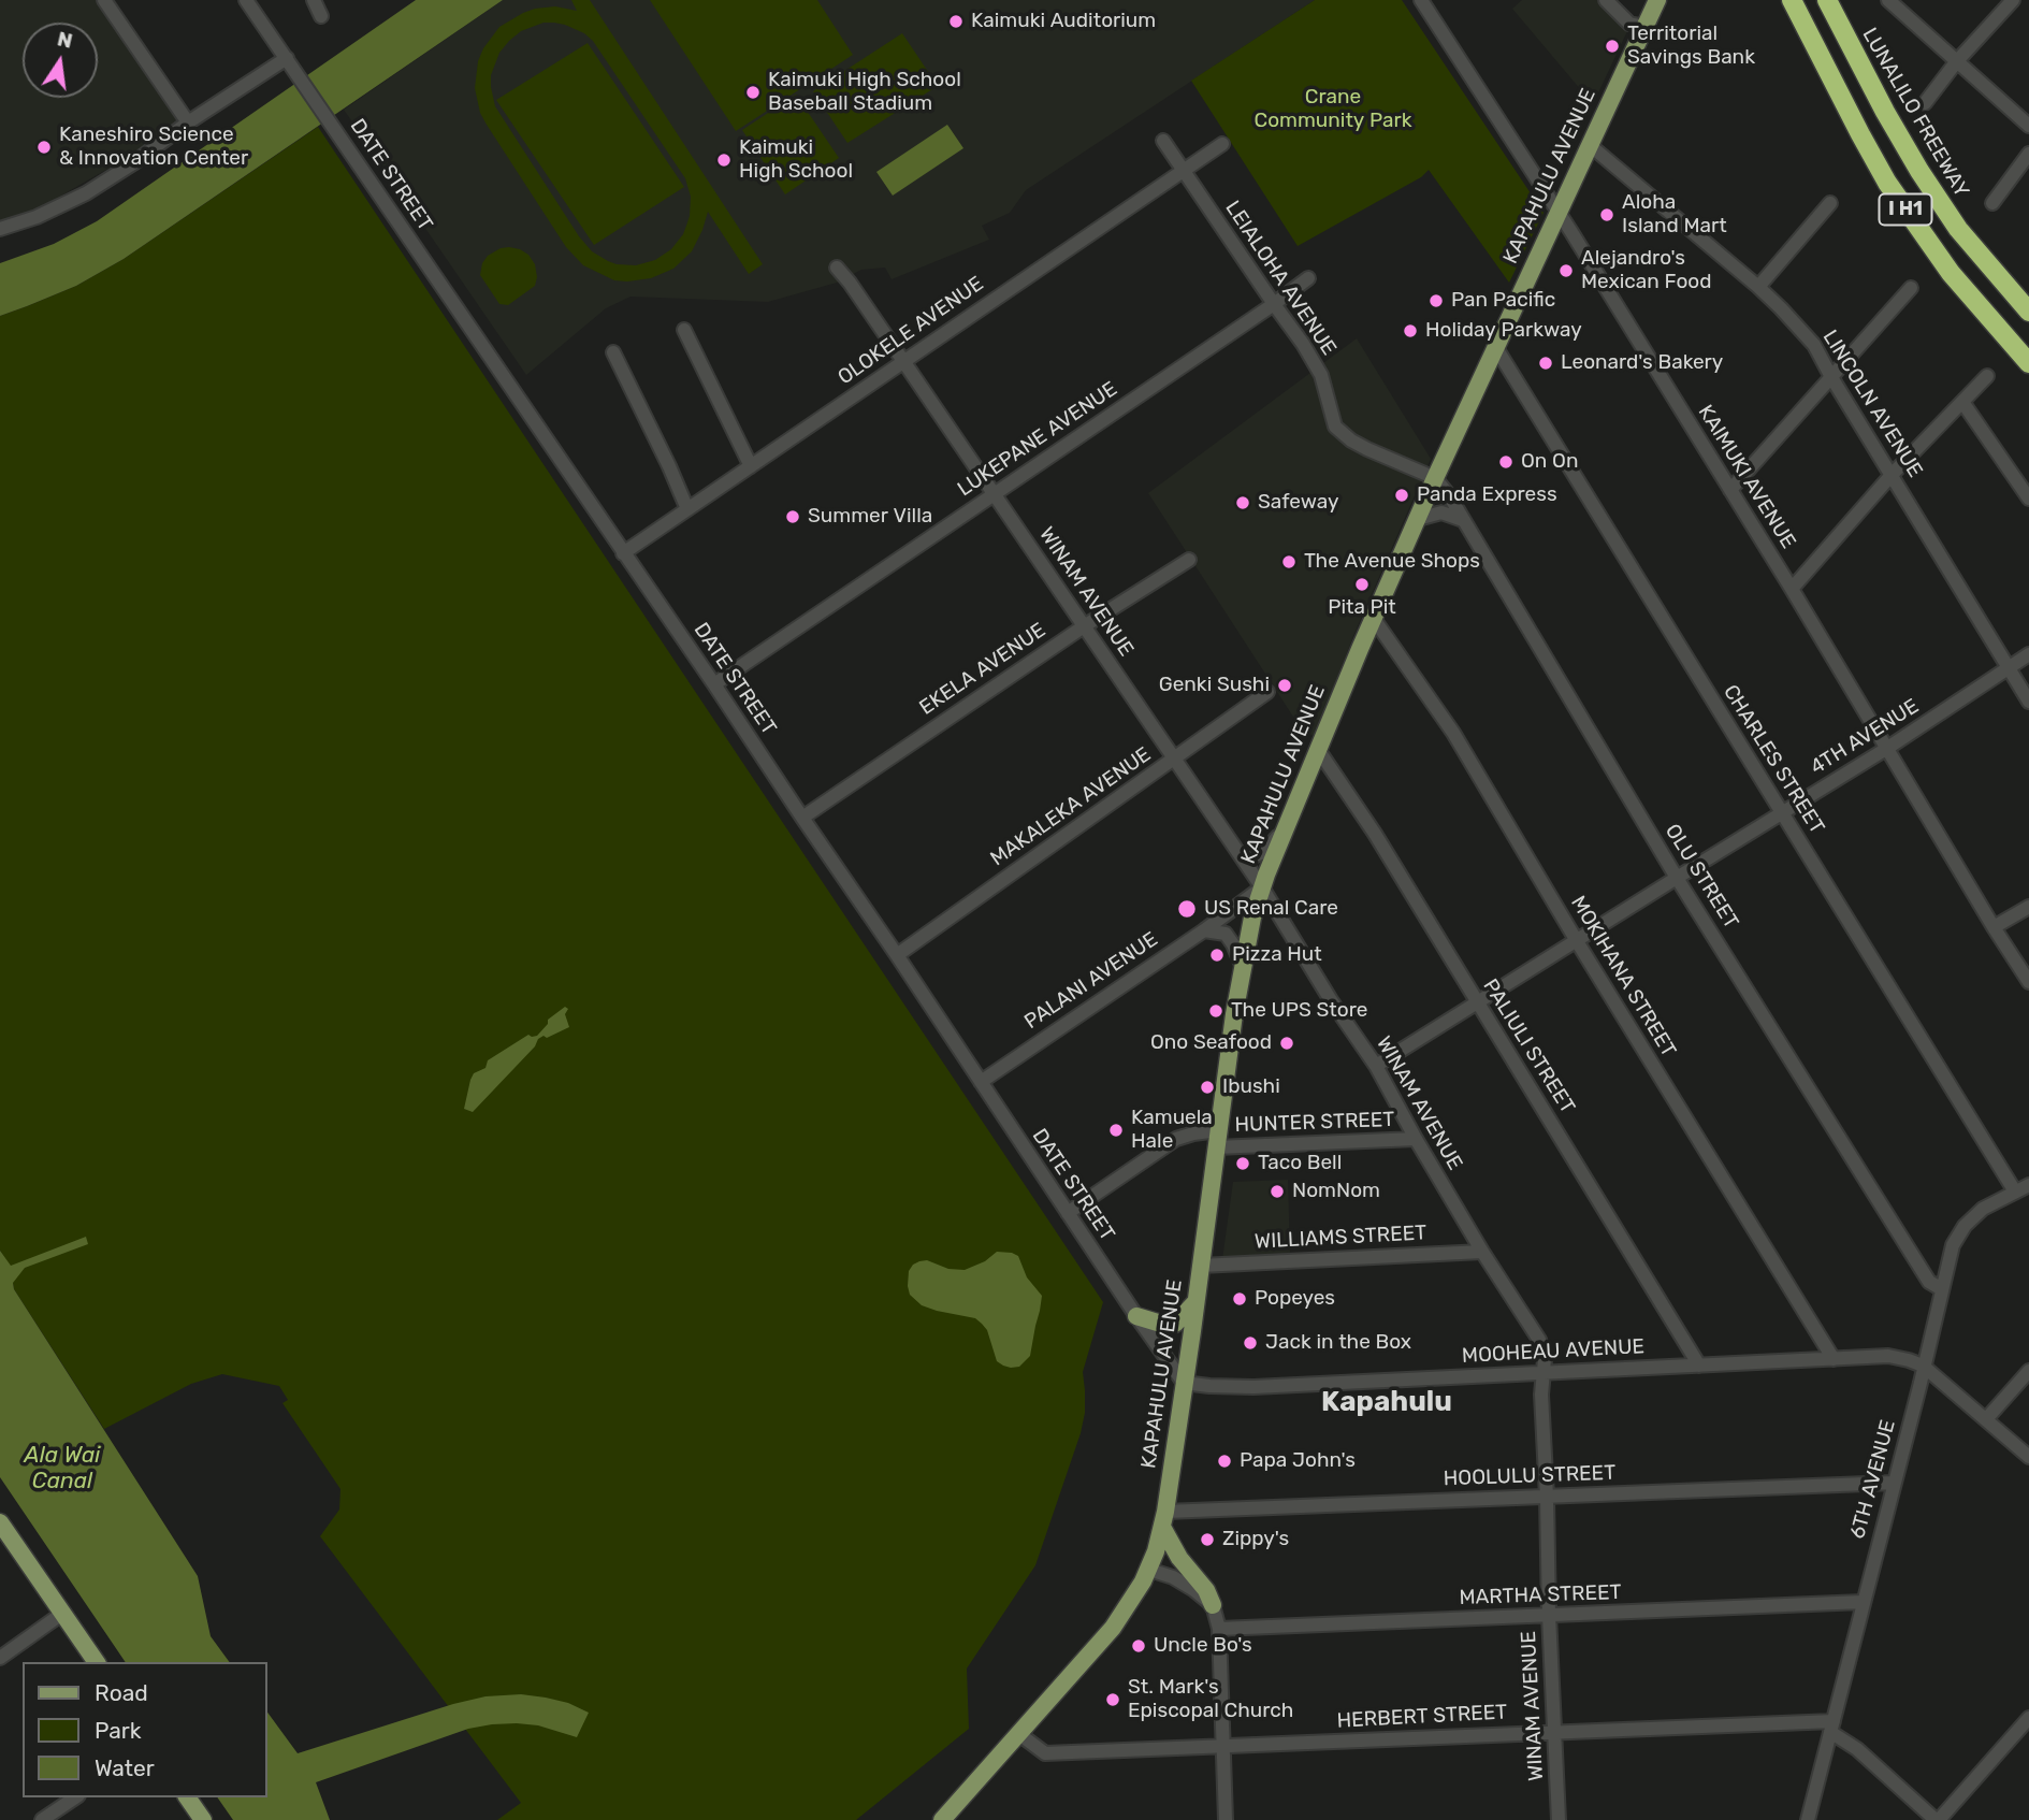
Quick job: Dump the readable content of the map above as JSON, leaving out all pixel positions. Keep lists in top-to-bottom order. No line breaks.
{"streets":{"highway":["LUNALILO FREEWAY","I H1"],"main road":["KAPAHULU AVENUE"],"street":["DATE STREET","LEIALOHA AVENUE","OLOKELE AVENUE","LINCOLN AVENUE","LUKEPANE AVENUE","KAIMUKI AVENUE","WINAM AVENUE","EKELA AVENUE","4TH AVENUE","CHARLES STREET","MAKALEKA AVENUE","OLU STREET","MOKIHANA STREET","PALANI AVENUE","PALIULI STREET","HUNTER STREET","WILLIAMS STREET","MOOHEAU AVENUE","HOOLULU STREET","6TH AVENUE","MARTHA STREET","HERBERT STREET"]},"crossings":[["DATE STREET","KAPAHULU AVENUE"],["DATE STREET","OLOKELE AVENUE"],["DATE STREET","LUKEPANE AVENUE"],["DATE STREET","EKELA AVENUE"],["DATE STREET","MAKALEKA AVENUE"],["DATE STREET","PALANI AVENUE"],["DATE STREET","HUNTER STREET"],["DATE STREET","MOOHEAU AVENUE"],["KAPAHULU AVENUE","LEIALOHA AVENUE"],["KAPAHULU AVENUE","LINCOLN AVENUE"],["KAPAHULU AVENUE","KAIMUKI AVENUE"],["KAPAHULU AVENUE","WINAM AVENUE"],["KAPAHULU AVENUE","CHARLES STREET"],["KAPAHULU AVENUE","OLU STREET"],["KAPAHULU AVENUE","MOKIHANA STREET"],["KAPAHULU AVENUE","PALANI AVENUE"],["KAPAHULU AVENUE","PALIULI STREET"],["KAPAHULU AVENUE","HUNTER STREET"],["KAPAHULU AVENUE","WILLIAMS STREET"],["KAPAHULU AVENUE","MOOHEAU AVENUE"],["KAPAHULU AVENUE","HOOLULU STREET"],["KAPAHULU AVENUE","HERBERT STREET"],["LEIALOHA AVENUE","OLOKELE AVENUE"],["LEIALOHA AVENUE","LUKEPANE AVENUE"],["LEIALOHA AVENUE","OLU STREET"],["OLOKELE AVENUE","WINAM AVENUE"],["LINCOLN AVENUE","4TH AVENUE"],["LUKEPANE AVENUE","WINAM AVENUE"],["KAIMUKI AVENUE","4TH AVENUE"],["WINAM AVENUE","EKELA AVENUE"],["WINAM AVENUE","4TH AVENUE"],["WINAM AVENUE","MAKALEKA AVENUE"],["WINAM AVENUE","PALANI AVENUE"],["WINAM AVENUE","HUNTER STREET"],["WINAM AVENUE","WILLIAMS STREET"],["WINAM AVENUE","MOOHEAU AVENUE"],["WINAM AVENUE","HOOLULU STREET"],["WINAM AVENUE","MARTHA STREET"],["WINAM AVENUE","HERBERT STREET"],["4TH AVENUE","CHARLES STREET"],["4TH AVENUE","OLU STREET"],["4TH AVENUE","MOKIHANA STREET"],["4TH AVENUE","PALIULI STREET"],["CHARLES STREET","6TH AVENUE"],["OLU STREET","6TH AVENUE"],["MOKIHANA STREET","MOOHEAU AVENUE"],["PALIULI STREET","MOOHEAU AVENUE"],["MOOHEAU AVENUE","6TH AVENUE"],["HOOLULU STREET","6TH AVENUE"],["6TH AVENUE","MARTHA STREET"],["6TH AVENUE","HERBERT STREET"]],"districts":["Kapahulu"],"water":["Ala Wai Canal"],"parks":["Crane Community Park"],"places":["Kaimuki Auditorium","Territorial Savings Bank","Kaimuki High School Baseball Stadium","Kaneshiro Science & Innovation Center","Kaimuki High School","Aloha Island Mart","Alejandro's Mexican Food","Pan Pacific","Holiday Parkway","Leonard's Bakery","On On","Panda Express","Safeway","Summer Villa","The Avenue Shops","Pita Pit","Genki Sushi","US Renal Care","Pizza Hut","The UPS Store","Ono Seafood","Ibushi","Kamuela Hale","Taco Bell","NomNom","Popeyes","Jack in the Box","Papa John's","Zippy's","Uncle Bo's","St. Mark's Episcopal Church"],"legend":["Road","Park","Water"],"north":"top"}
